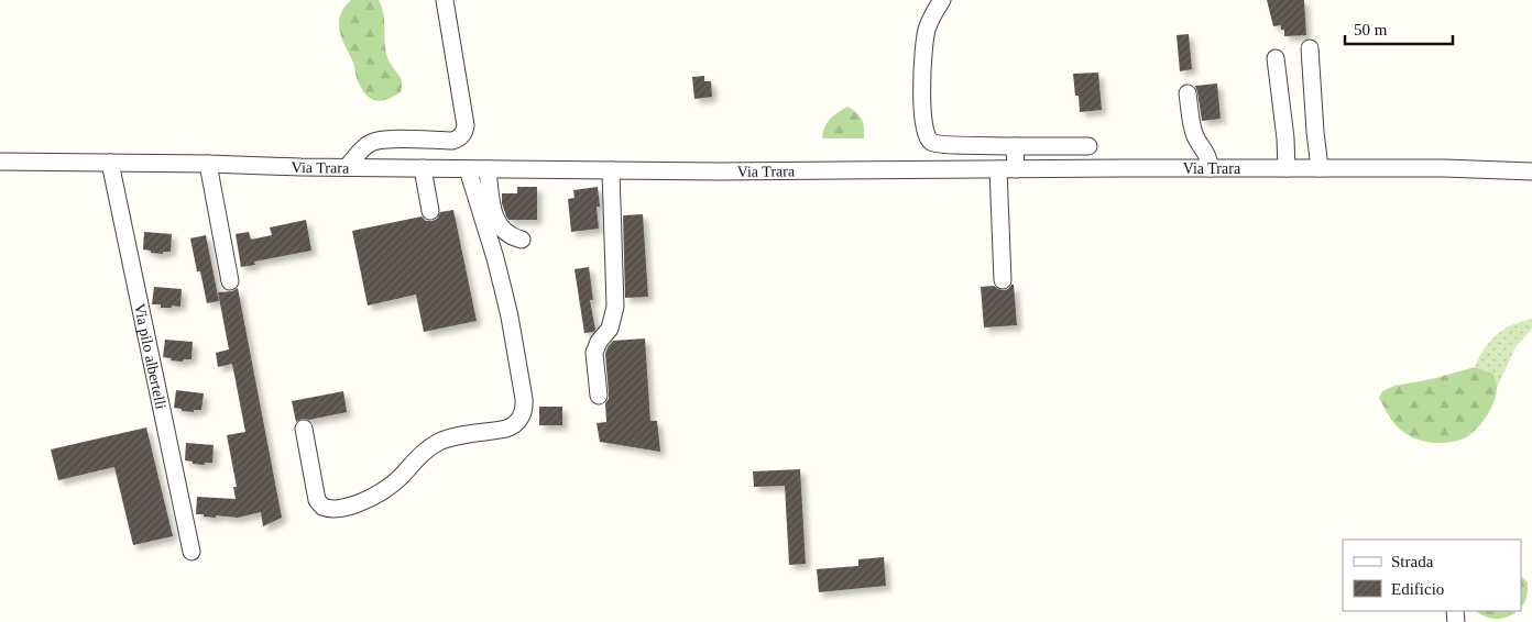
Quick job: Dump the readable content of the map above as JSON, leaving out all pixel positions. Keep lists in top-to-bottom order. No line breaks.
{"streets":{"street":["Via Trara","Via pilo albertelli"]},"crossings":[["Via Trara","Via pilo albertelli"]],"legend":["Strada","Edificio"],"scale_bar":"50 m"}
